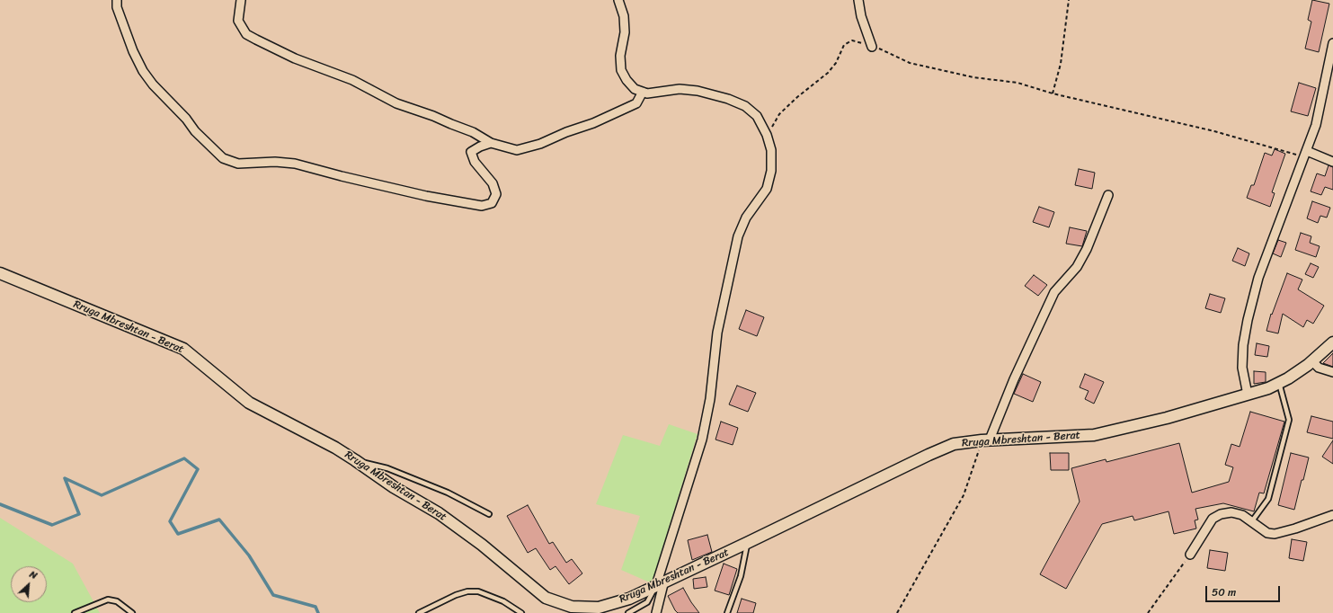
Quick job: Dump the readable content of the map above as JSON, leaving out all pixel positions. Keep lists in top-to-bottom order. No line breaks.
{"streets":{"street":["Rruga Mbreshtan - Berat"]},"scale_bar":"50 m","north":"top right"}
